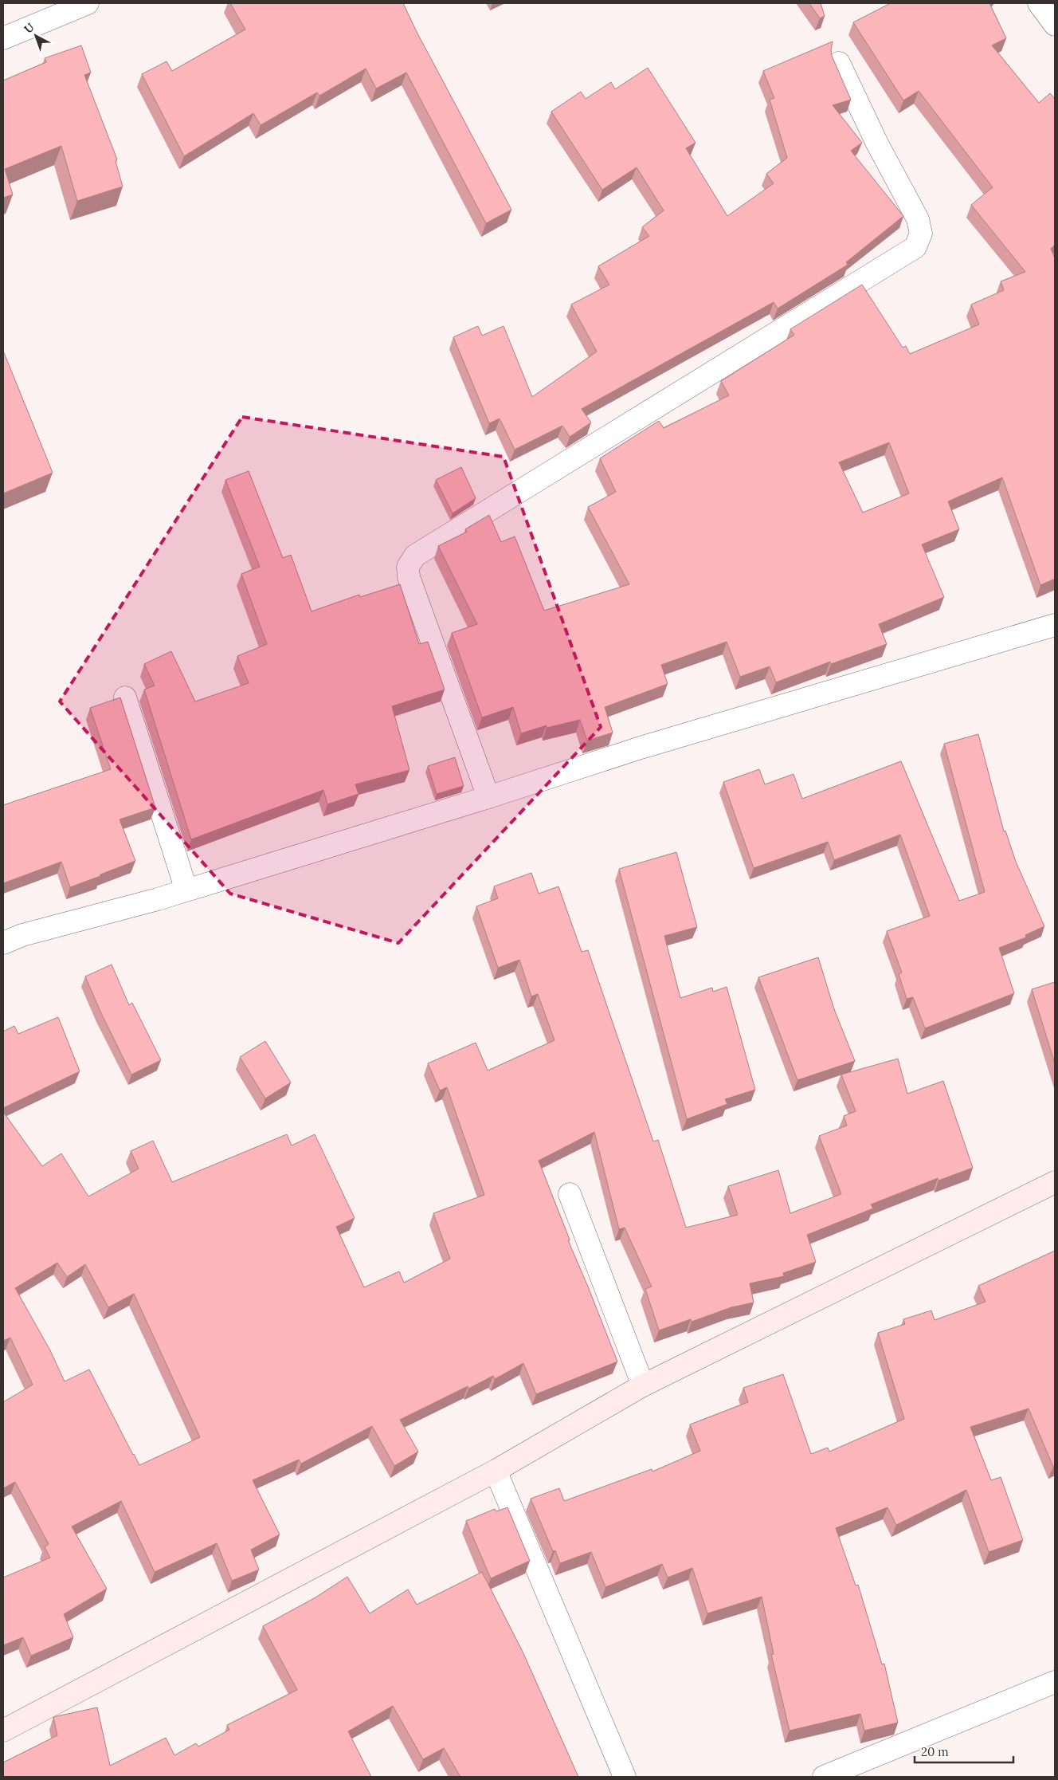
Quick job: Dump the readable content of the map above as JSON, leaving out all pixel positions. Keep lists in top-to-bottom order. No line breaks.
{"scale_bar":"20 m","north":"top left"}
